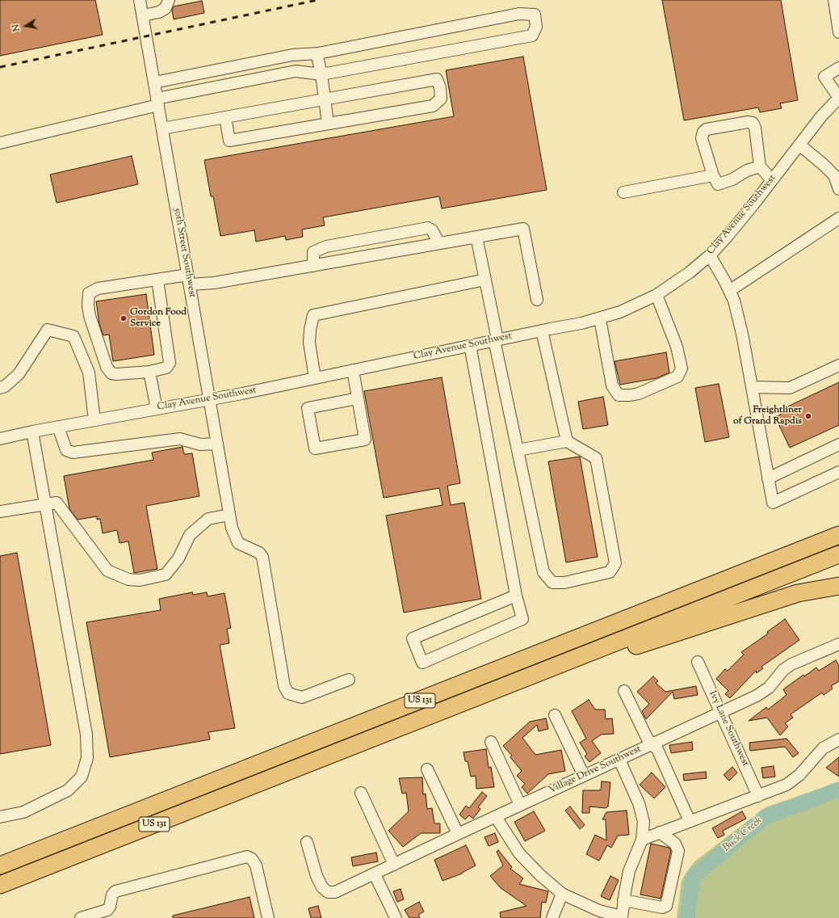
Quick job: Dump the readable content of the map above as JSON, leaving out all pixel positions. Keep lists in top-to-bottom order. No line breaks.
{"streets":{"highway":["US 131"],"street":["Clay Avenue Southwest","50th Street Southwest","Ivy Lane Southwest","Village Drive Southwest"]},"crossings":[["Clay Avenue Southwest","50th Street Southwest"],["Ivy Lane Southwest","Village Drive Southwest"]],"water":["Buck Creek"],"places":["Gordon Food Service","Freightliner of Grand Rapdis"],"north":"left"}
